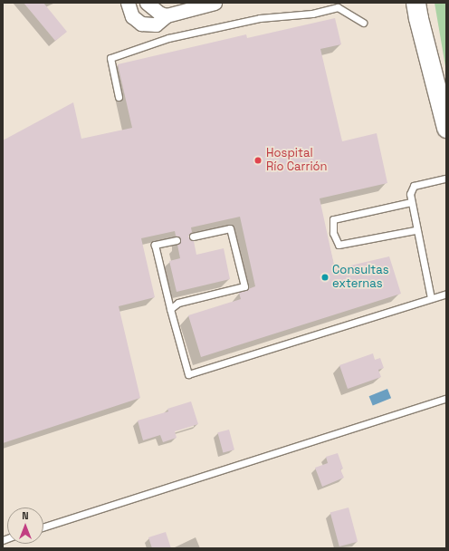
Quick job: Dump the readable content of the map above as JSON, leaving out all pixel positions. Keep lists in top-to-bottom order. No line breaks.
{"places":["Hospital Río Carrión","Consultas externas"],"north":"top"}
